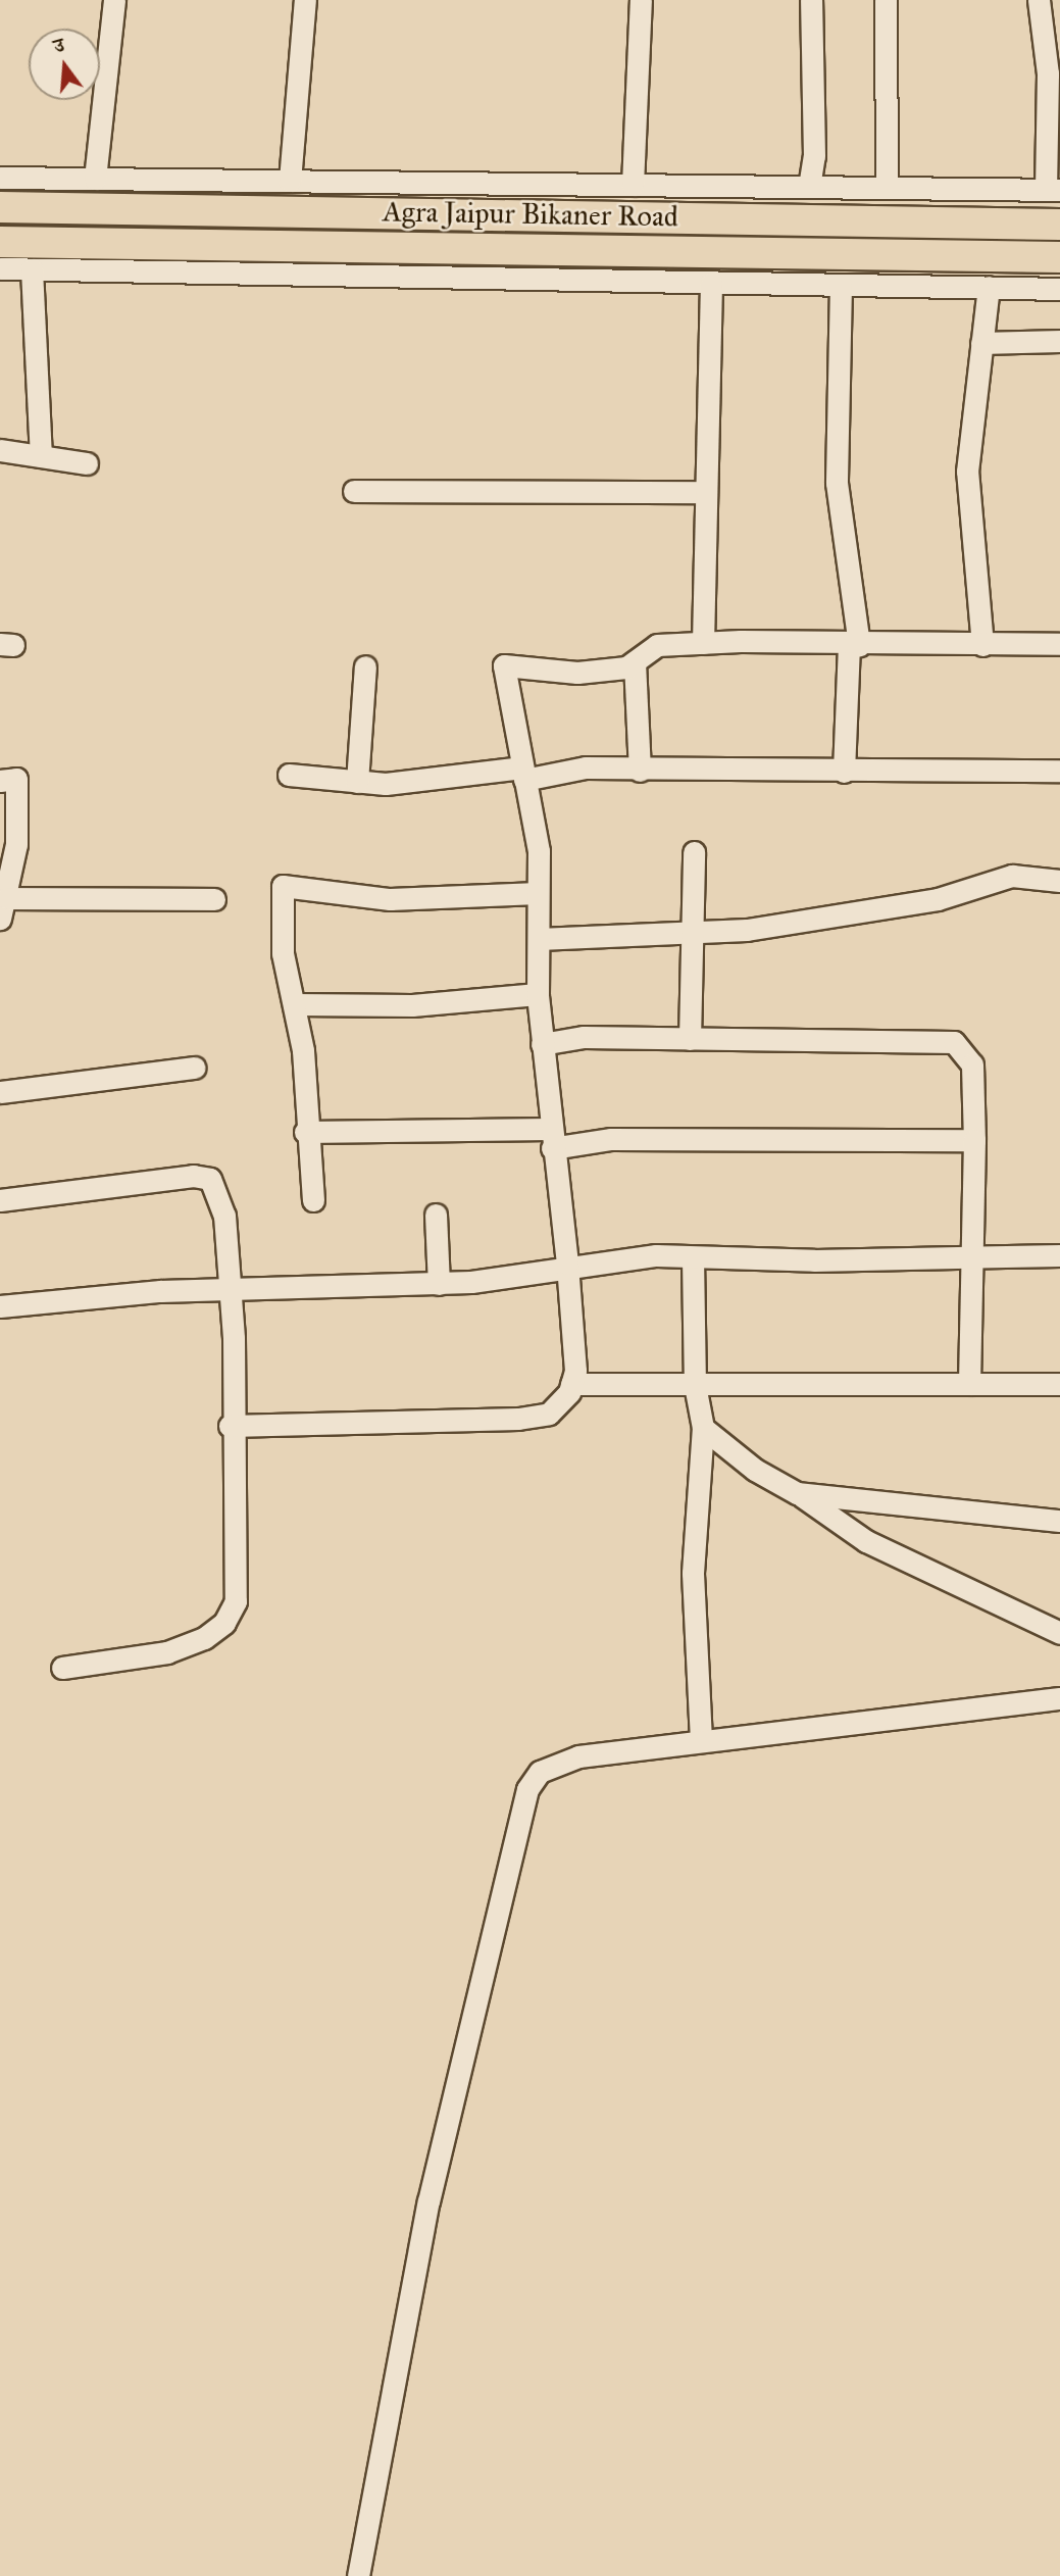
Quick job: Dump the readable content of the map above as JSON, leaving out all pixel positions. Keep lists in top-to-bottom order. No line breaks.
{"streets":{"highway":["Agra Jaipur Bikaner Road"]},"north":"top"}
